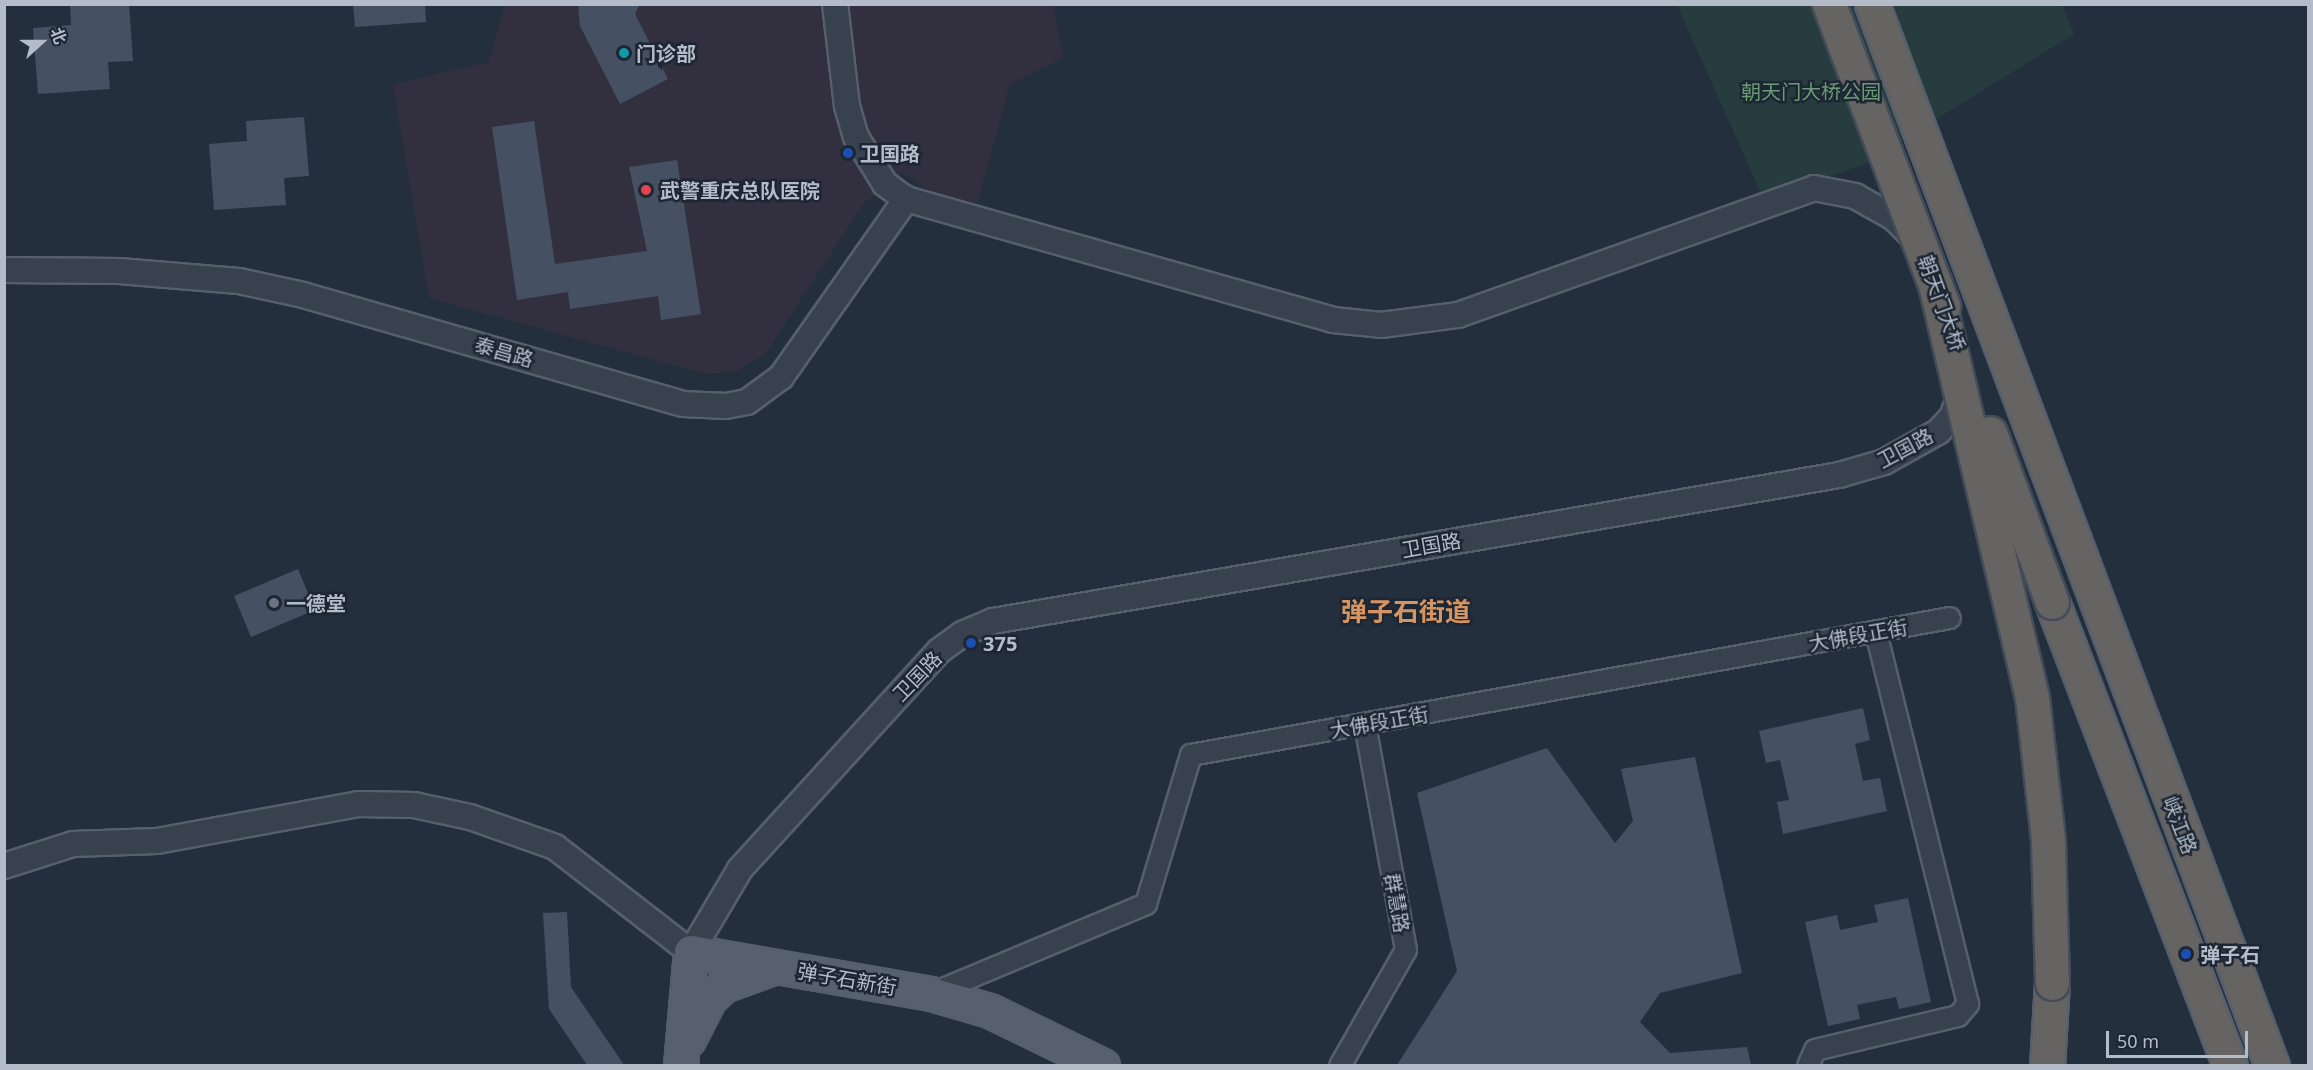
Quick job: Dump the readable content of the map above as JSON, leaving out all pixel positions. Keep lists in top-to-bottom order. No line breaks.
{"streets":{"highway":["朝天门大桥","峡江路"],"main road":["弹子石新街"],"street":["泰昌路","卫国路","大佛段正街","群慧路"]},"crossings":[["朝天门大桥","峡江路"],["泰昌路","卫国路"],["卫国路","弹子石新街"],["大佛段正街","群慧路"],["大佛段正街","弹子石新街"]],"districts":["弹子石街道"],"parks":["朝天门大桥公园"],"places":["门诊部","卫国路","武警重庆总队医院","一德堂","375","弹子石"],"scale_bar":"50 m","north":"right"}
